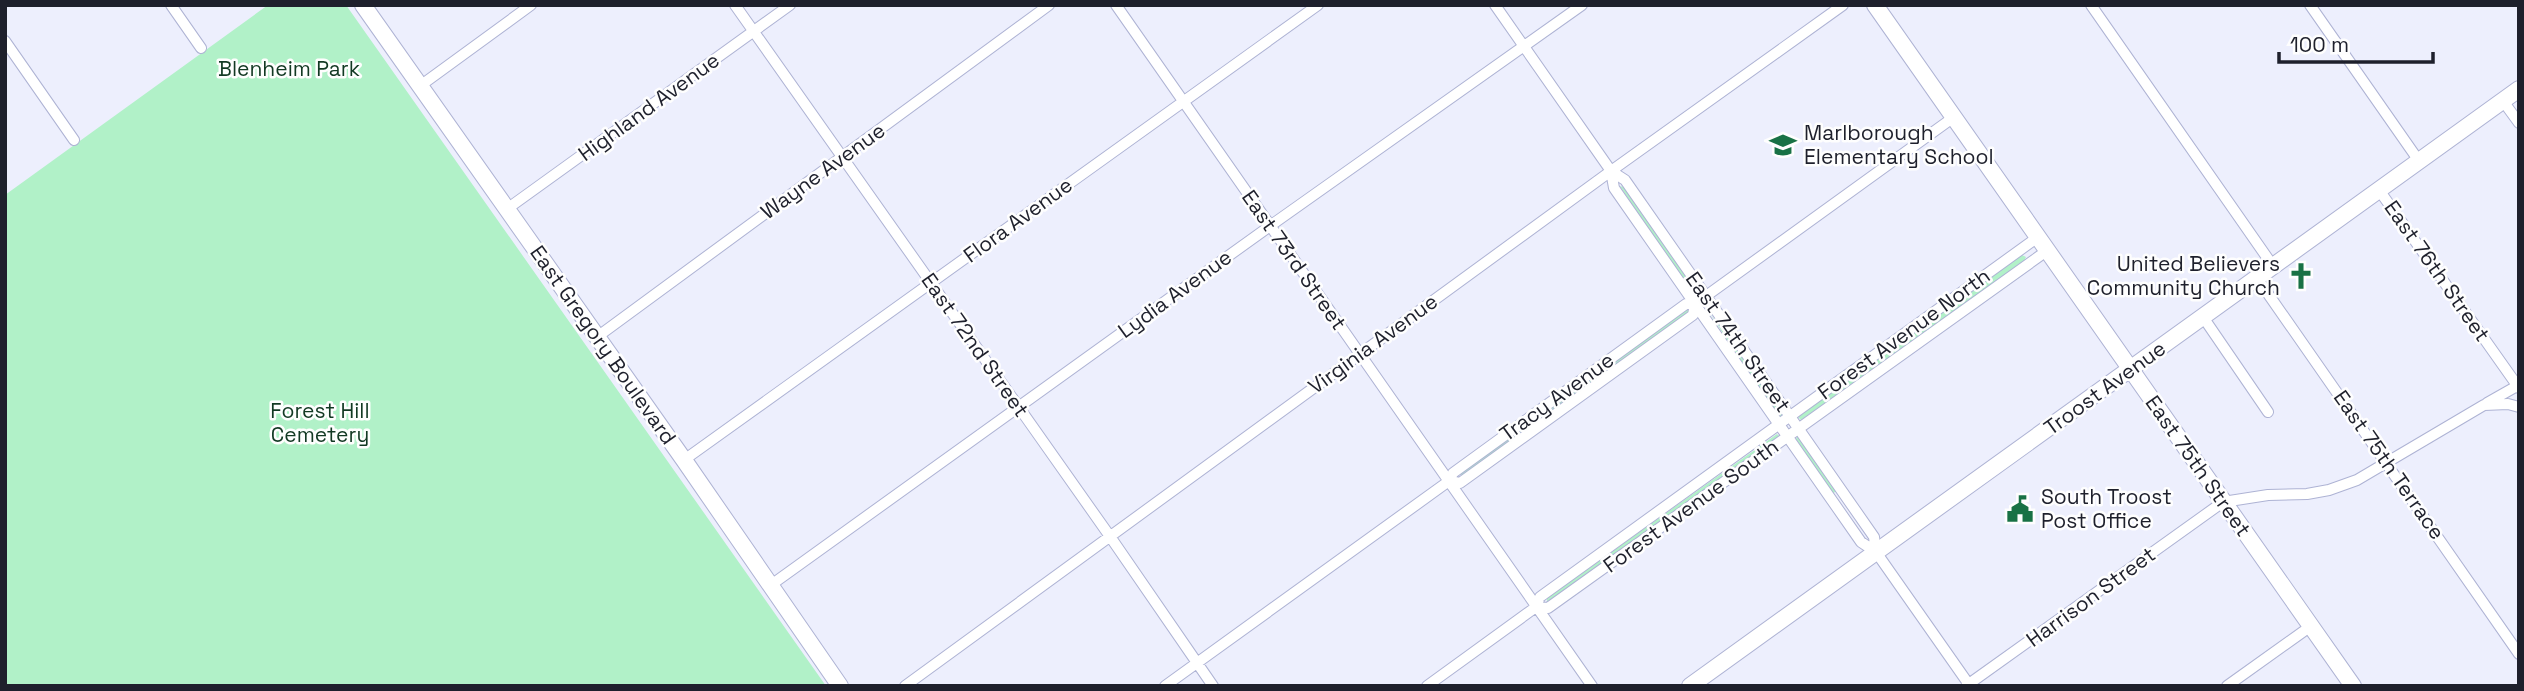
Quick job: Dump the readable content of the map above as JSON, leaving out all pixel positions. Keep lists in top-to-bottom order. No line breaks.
{"streets":{"main road":["East Gregory Boulevard","Troost Avenue","East 75th Street"],"street":["Highland Avenue","Wayne Avenue","Flora Avenue","East 73rd Street","East 76th Street","Lydia Avenue","Forest Avenue North","East 74th Street","Virginia Avenue","East 72nd Street","Tracy Avenue","East 75th Terrace","Forest Avenue South","Harrison Street"]},"crossings":[["Highland Avenue","East Gregory Boulevard"],["Highland Avenue","East 72nd Street"],["Wayne Avenue","East Gregory Boulevard"],["Wayne Avenue","East 72nd Street"],["Flora Avenue","East 73rd Street"],["Flora Avenue","East Gregory Boulevard"],["Flora Avenue","East 72nd Street"],["East 73rd Street","Lydia Avenue"],["East 73rd Street","Forest Avenue North"],["East 73rd Street","Virginia Avenue"],["East 73rd Street","Tracy Avenue"],["East 73rd Street","Forest Avenue South"],["East 76th Street","Troost Avenue"],["East 76th Street","Harrison Street"],["Lydia Avenue","East 74th Street"],["Lydia Avenue","East Gregory Boulevard"],["Lydia Avenue","East 72nd Street"],["Forest Avenue North","East 74th Street"],["Forest Avenue North","East 75th Street"],["Forest Avenue North","Forest Avenue South"],["East 74th Street","Virginia Avenue"],["East 74th Street","Troost Avenue"],["East 74th Street","Tracy Avenue"],["East 74th Street","Forest Avenue South"],["East 74th Street","Harrison Street"],["Virginia Avenue","East 72nd Street"],["East 72nd Street","Tracy Avenue"],["Troost Avenue","East 75th Terrace"],["Troost Avenue","East 75th Street"],["Tracy Avenue","East 75th Street"],["East 75th Terrace","Harrison Street"],["East 75th Street","Forest Avenue South"],["East 75th Street","Harrison Street"]],"parks":["Blenheim Park","Forest Hill Cemetery"],"places":{"school or university":["Marlborough Elementary School"],"church":["United Believers Community Church"],"public building":["South Troost Post Office"]},"scale_bar":"100 m"}
